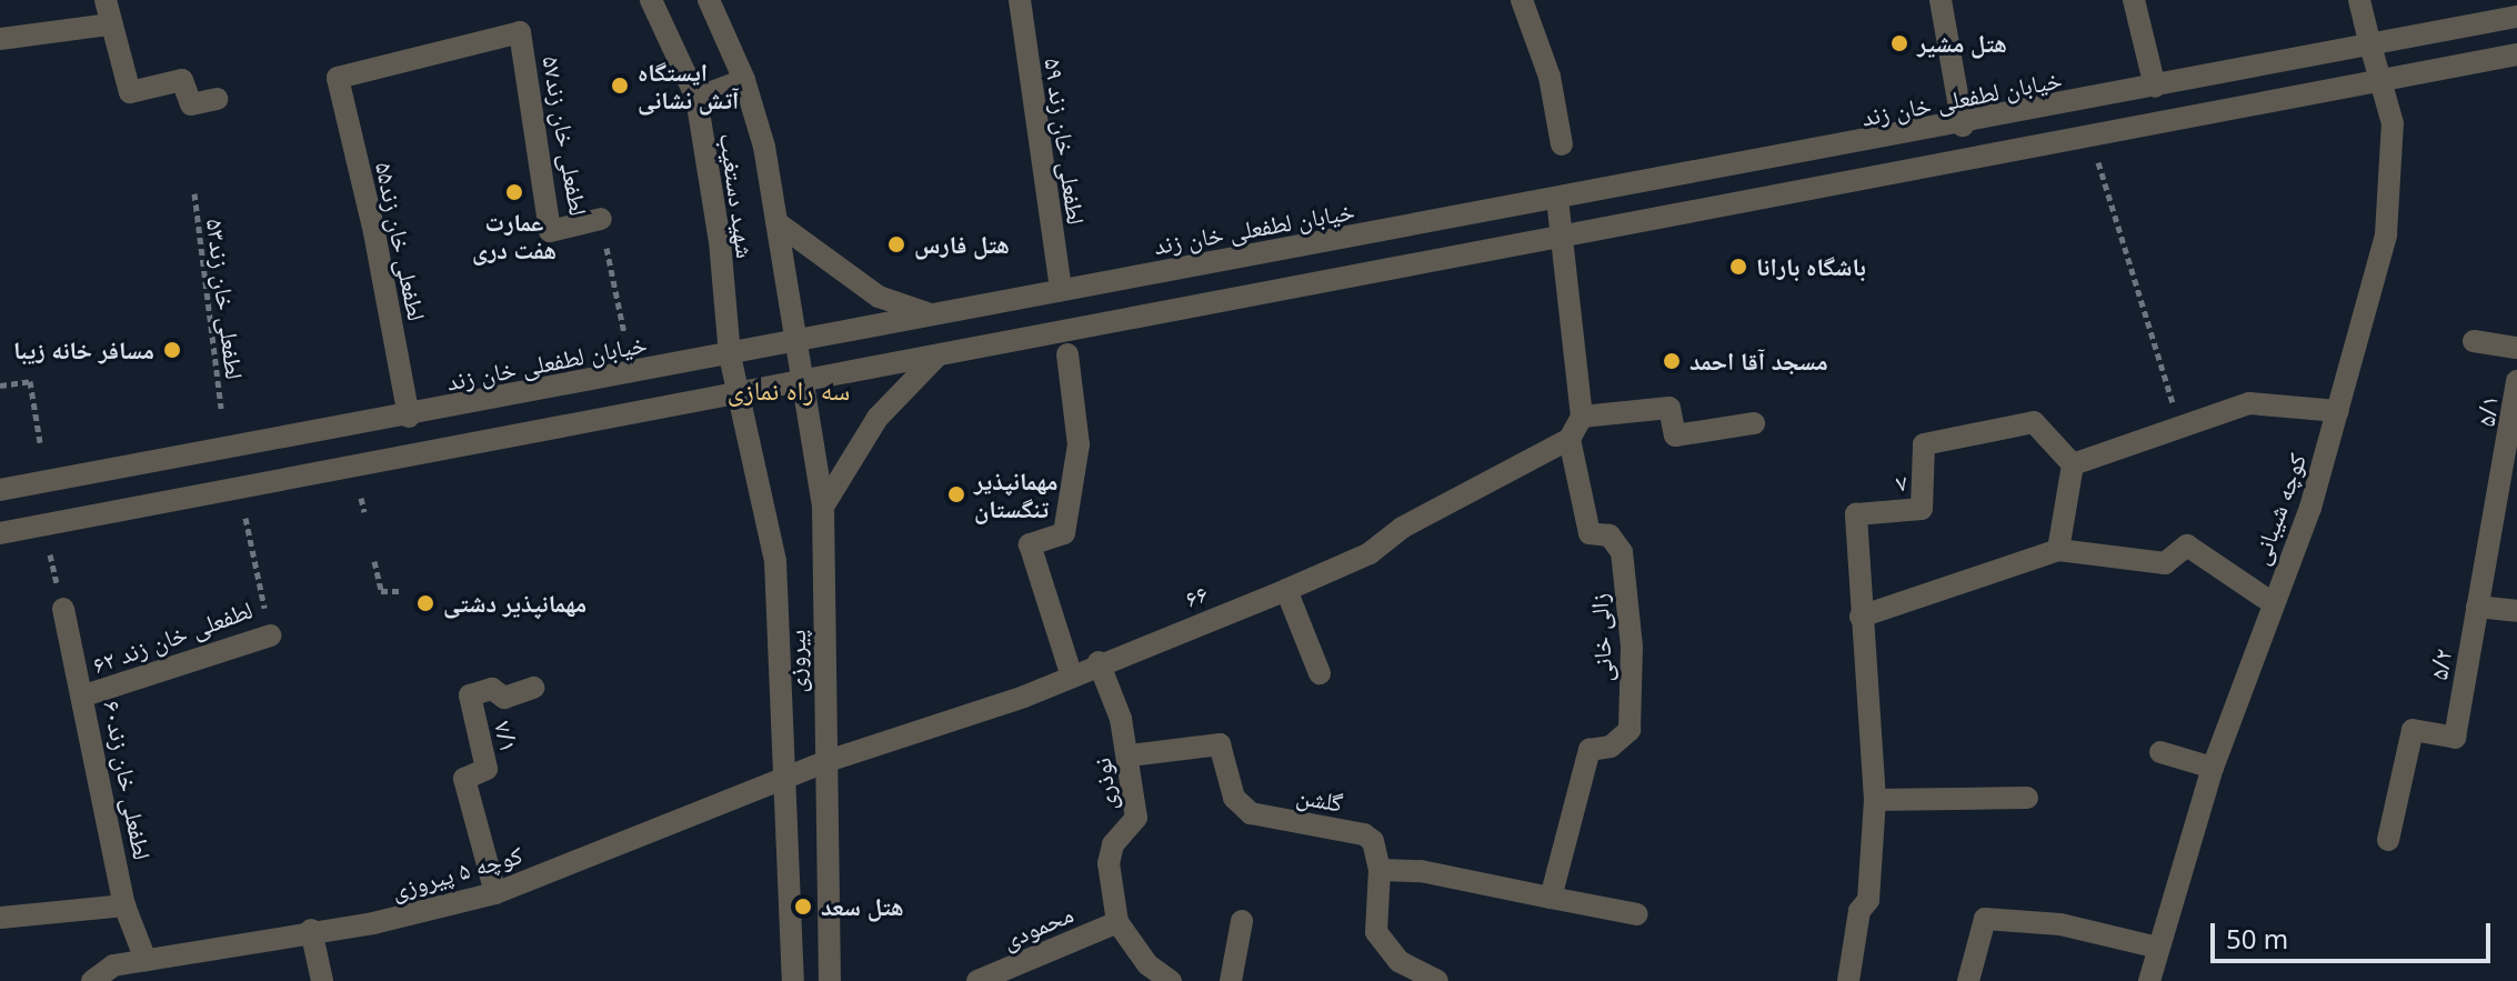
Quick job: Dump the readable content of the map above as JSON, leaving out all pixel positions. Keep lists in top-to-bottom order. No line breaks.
{"streets":{"street":["خیابان لطفعلی خان زند","لطفعلی خان زند۵۷","لطفعلی خان زند ۵۹","شهید دستغیب","لطفعلی خان زند۵۵","۵/۱","۷","کوچه شیبانی","۶۶","لطفعلی خان زند ۶۲","زالی خانی","پیروزی","۵/۲","۷/۱","لطفعلی خان زند۶۰","نوذری","گلشن","کوچه ۵ پیروزی","محمودی"],"path":["لطفعلی خان زند۵۳"]},"crossings":[["خیابان لطفعلی خان زند","لطفعلی خان زند ۵۹"],["خیابان لطفعلی خان زند","شهید دستغیب"],["خیابان لطفعلی خان زند","لطفعلی خان زند۵۵"],["خیابان لطفعلی خان زند","کوچه شیبانی"],["خیابان لطفعلی خان زند","پیروزی"],["لطفعلی خان زند۵۷","لطفعلی خان زند۵۵"],["شهید دستغیب","پیروزی"],["شهید دستغیب","کوچه ۵ پیروزی"],["۵/۱","۵/۲"],["۶۶","زالی خانی"],["۶۶","پیروزی"],["۶۶","نوذری"],["۶۶","کوچه ۵ پیروزی"],["لطفعلی خان زند ۶۲","لطفعلی خان زند۶۰"],["پیروزی","کوچه ۵ پیروزی"],["۷/۱","کوچه ۵ پیروزی"],["لطفعلی خان زند۶۰","کوچه ۵ پیروزی"],["نوذری","گلشن"],["نوذری","محمودی"]],"districts":["سه راه نمازی"],"places":["هتل مشیر","ایستگاه آتش نشانی","عمارت هفت دری","هتل فارس","باشگاه بارانا","مسافر خانه زیبا","مسجد آقا احمد","مهمانپذیر تنگستان","مهمانپذیر دشتی","هتل سعد"],"scale_bar":"50 m"}
